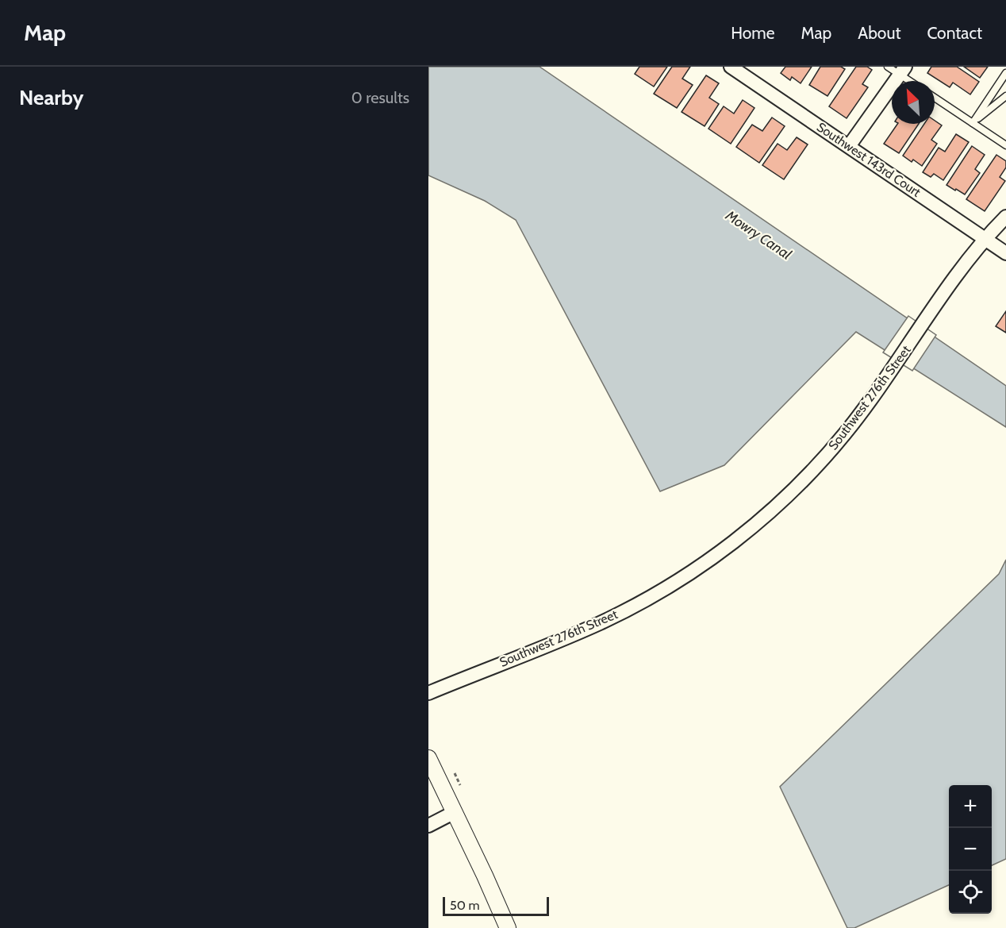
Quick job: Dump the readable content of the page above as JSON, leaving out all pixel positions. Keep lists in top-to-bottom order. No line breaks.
{"streets":{"street":["Southwest 143rd Court","Southwest 276th Street"]},"crossings":[["Southwest 143rd Court","Southwest 276th Street"]],"water":["Mowry Canal"],"scale_bar":"50 m","north":"top left","page":{"header":"Map","nav":["Home","Map","About","Contact"],"heading":["Nearby","0 results"],"map_buttons":["+","−"],"scale":"50 m"}}
